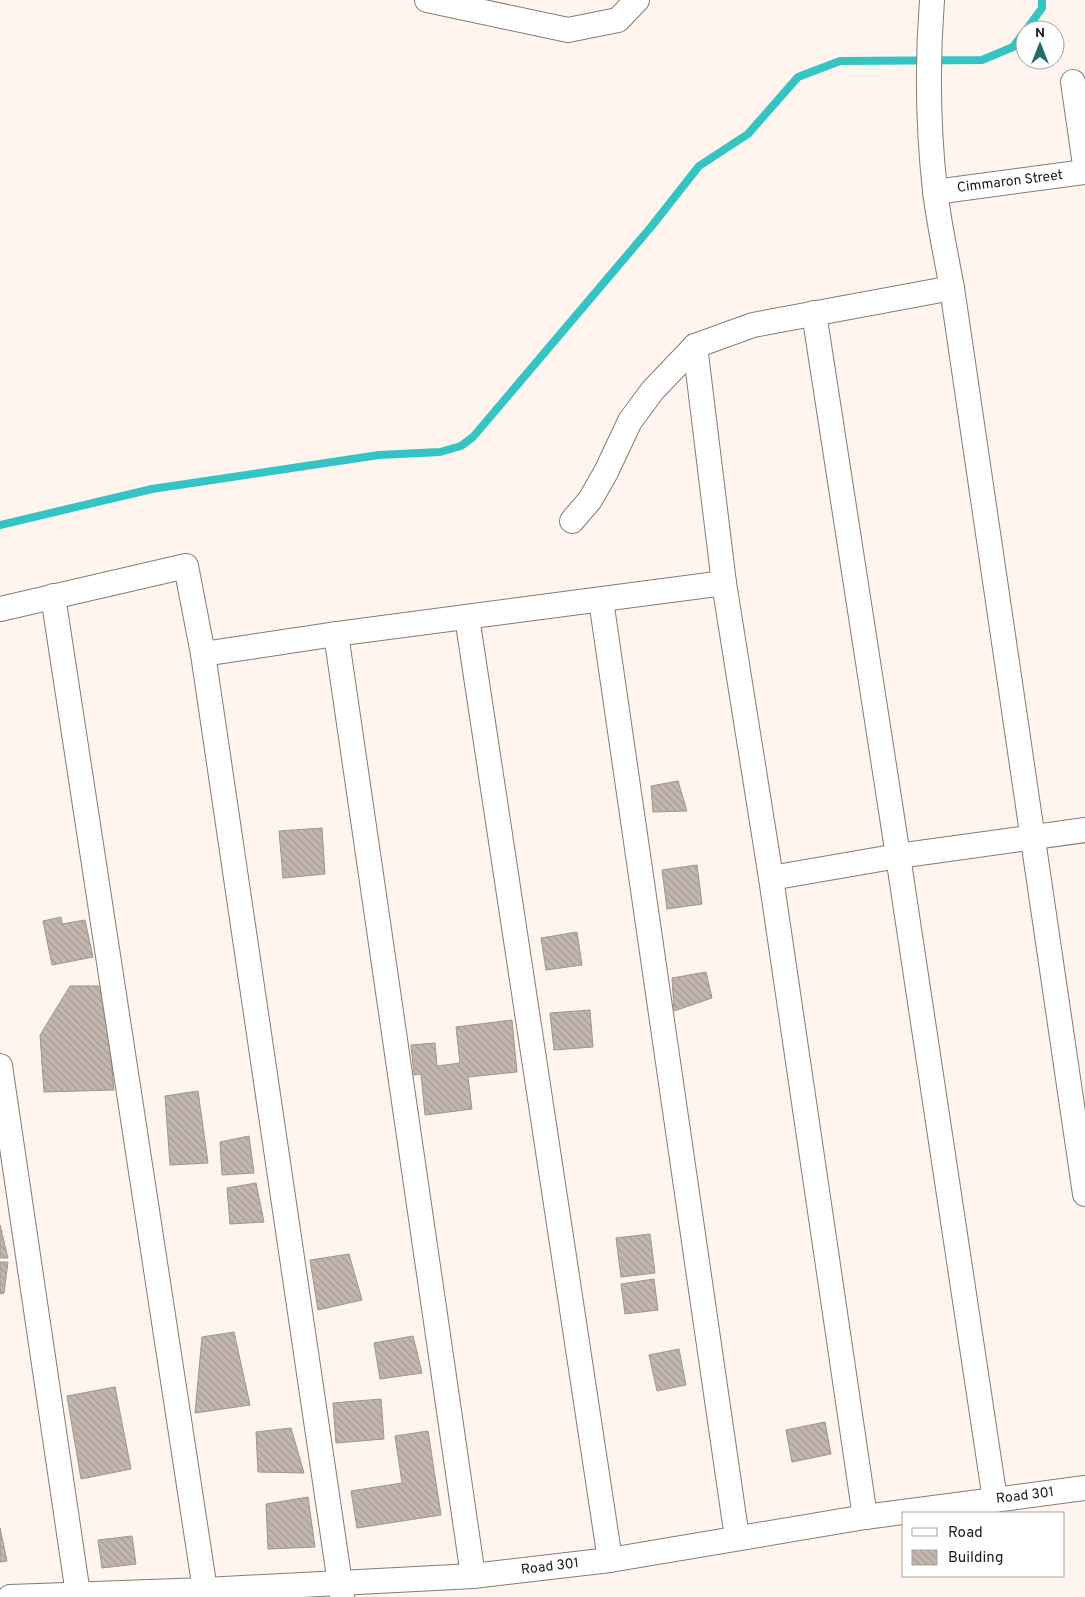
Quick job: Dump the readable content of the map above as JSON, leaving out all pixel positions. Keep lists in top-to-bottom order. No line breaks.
{"streets":{"street":["Cimmaron Street","Road 301"]},"legend":["Road","Building"],"north":"top"}
